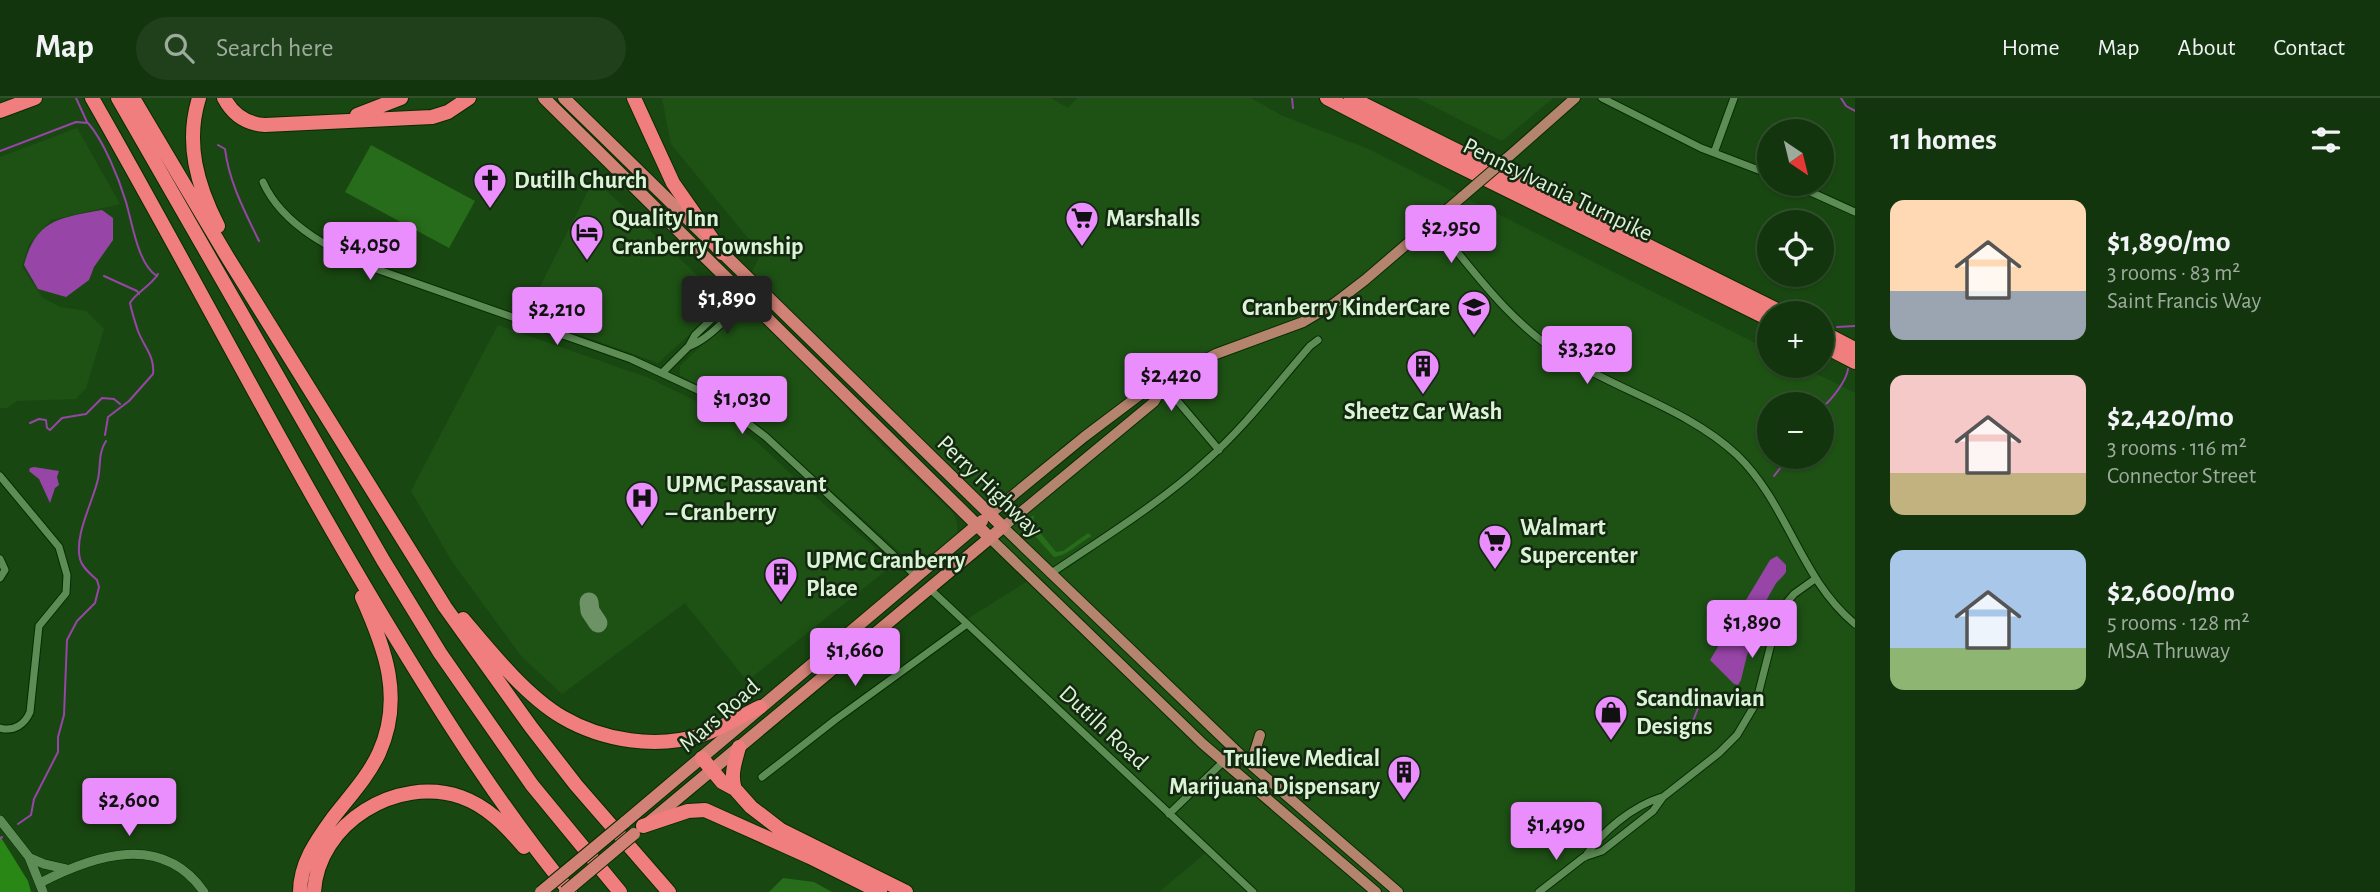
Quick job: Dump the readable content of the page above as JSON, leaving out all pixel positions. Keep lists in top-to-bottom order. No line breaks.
{"streets":{"highway":["Pennsylvania Turnpike","Perry Highway","Mars Road"],"street":["Dutilh Road"]},"crossings":[["Perry Highway","Mars Road"],["Mars Road","Dutilh Road"]],"places":{"church":["Dutilh Church"],"supermarket":["Marshalls","Walmart Supercenter"],"hotel":["Quality Inn Cranberry Township"],"school or university":["Cranberry KinderCare"],"building":["Sheetz Car Wash","UPMC Cranberry Place","Trulieve Medical Marijuana Dispensary"],"hospital":["UPMC Passavant – Cranberry"],"shop":["Scandinavian Designs"]},"north":"bottom right","page":{"header":"Map","search":"Search here","nav":["Home","Map","About","Contact"],"heading":"11 homes","map_buttons":["+","−"],"list":[{"name":"$1,890/mo","note":"3 rooms · 83 m² · Saint Francis Way"},{"name":"$2,420/mo","note":"3 rooms · 116 m² · Connector Street"},{"name":"$2,600/mo","note":"5 rooms · 128 m² · MSA Thruway"}],"price":["$2,950","$4,050","$1,890","$2,210","$3,320","$2,420","$1,030","$1,890","$1,660","$2,600","$1,490"]}}
